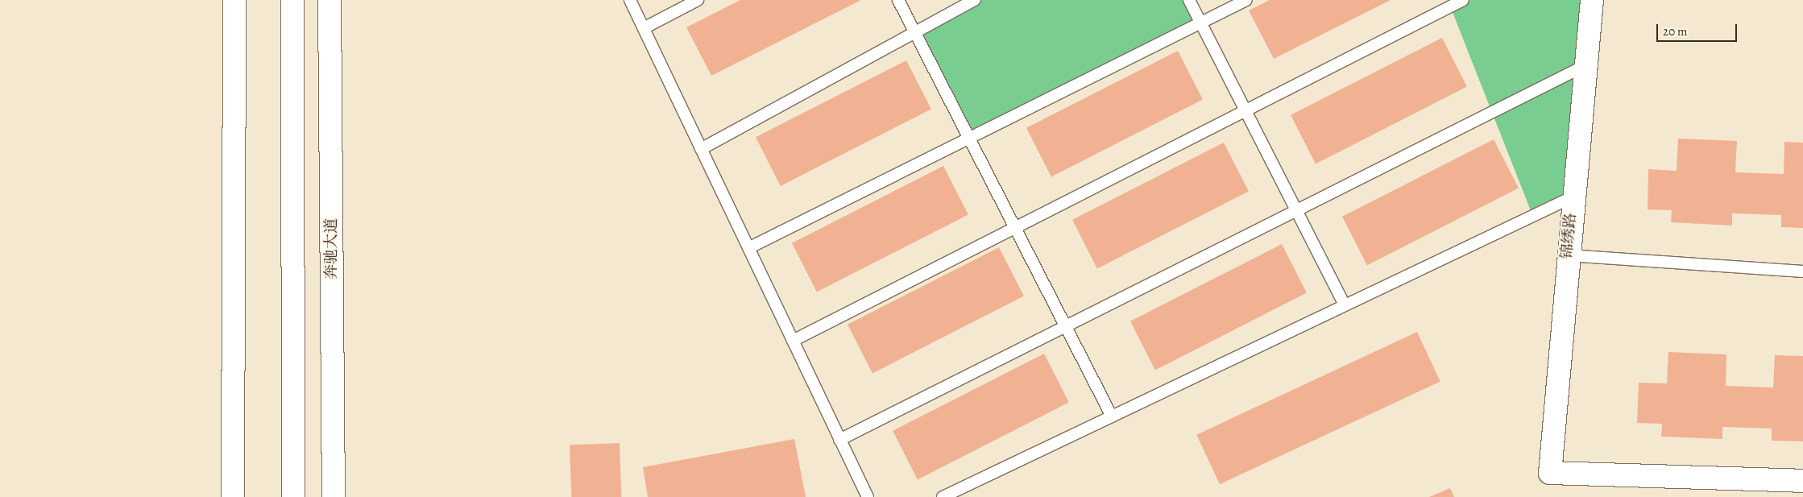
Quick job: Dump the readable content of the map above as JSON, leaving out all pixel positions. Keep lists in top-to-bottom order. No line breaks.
{"streets":{"street":["锦绣路","奔驰大道"]},"scale_bar":"20 m"}
